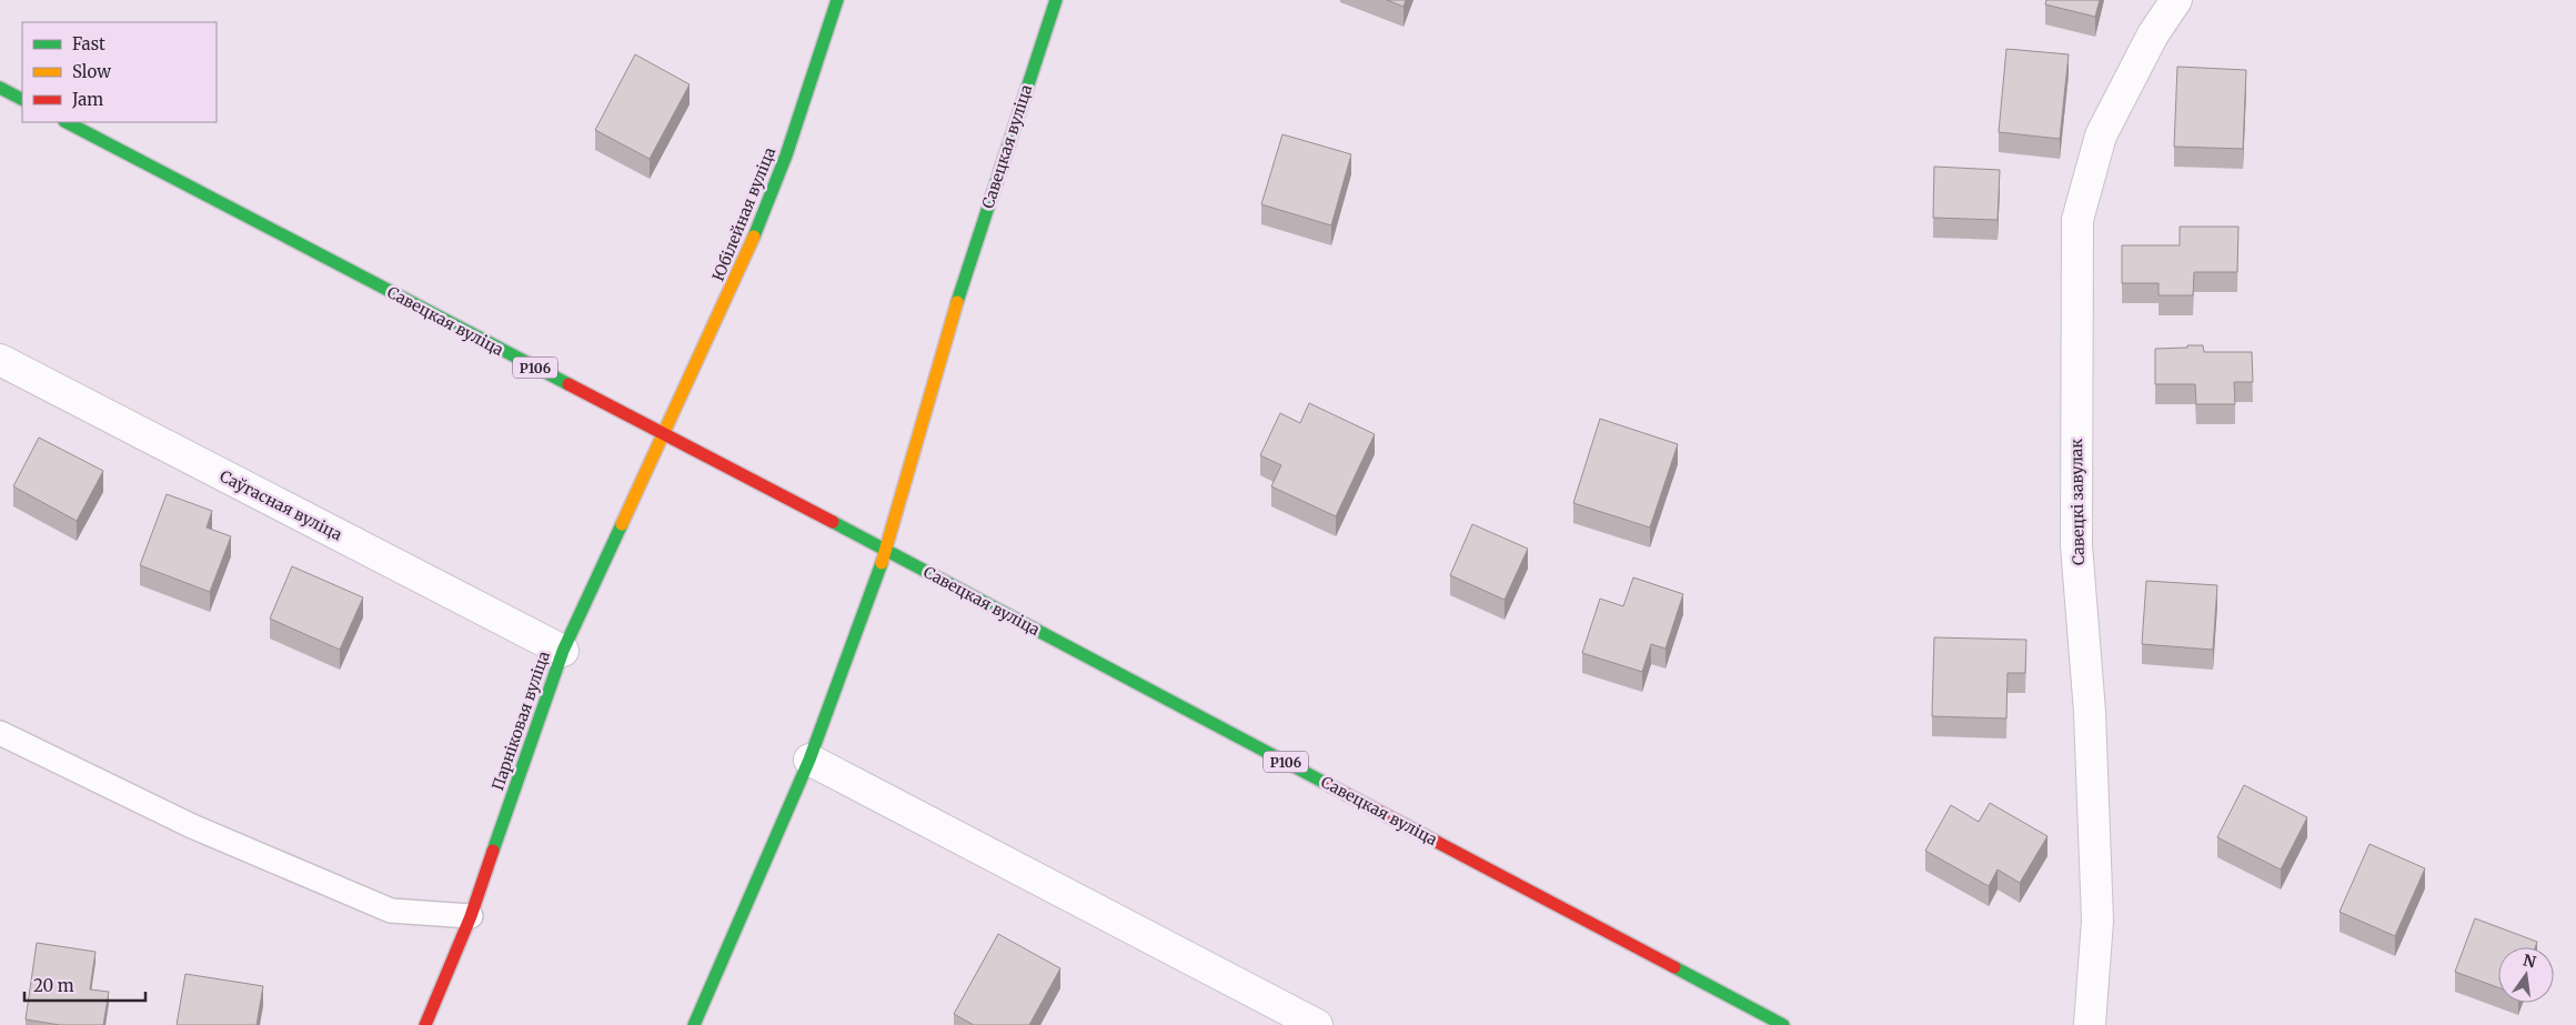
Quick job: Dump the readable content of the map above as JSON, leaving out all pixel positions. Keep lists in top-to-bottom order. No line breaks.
{"streets":{"street":["Савецкая вуліца","Юбілейная вуліца","Р106","Савецкі завулак","Саўгасная вуліца","Парніковая вуліца"]},"crossings":[["Савецкая вуліца","Юбілейная вуліца"],["Савецкая вуліца","Парніковая вуліца"],["Юбілейная вуліца","Парніковая вуліца"],["Саўгасная вуліца","Парніковая вуліца"]],"legend":["Fast","Slow","Jam"],"scale_bar":"20 m","north":"top"}
